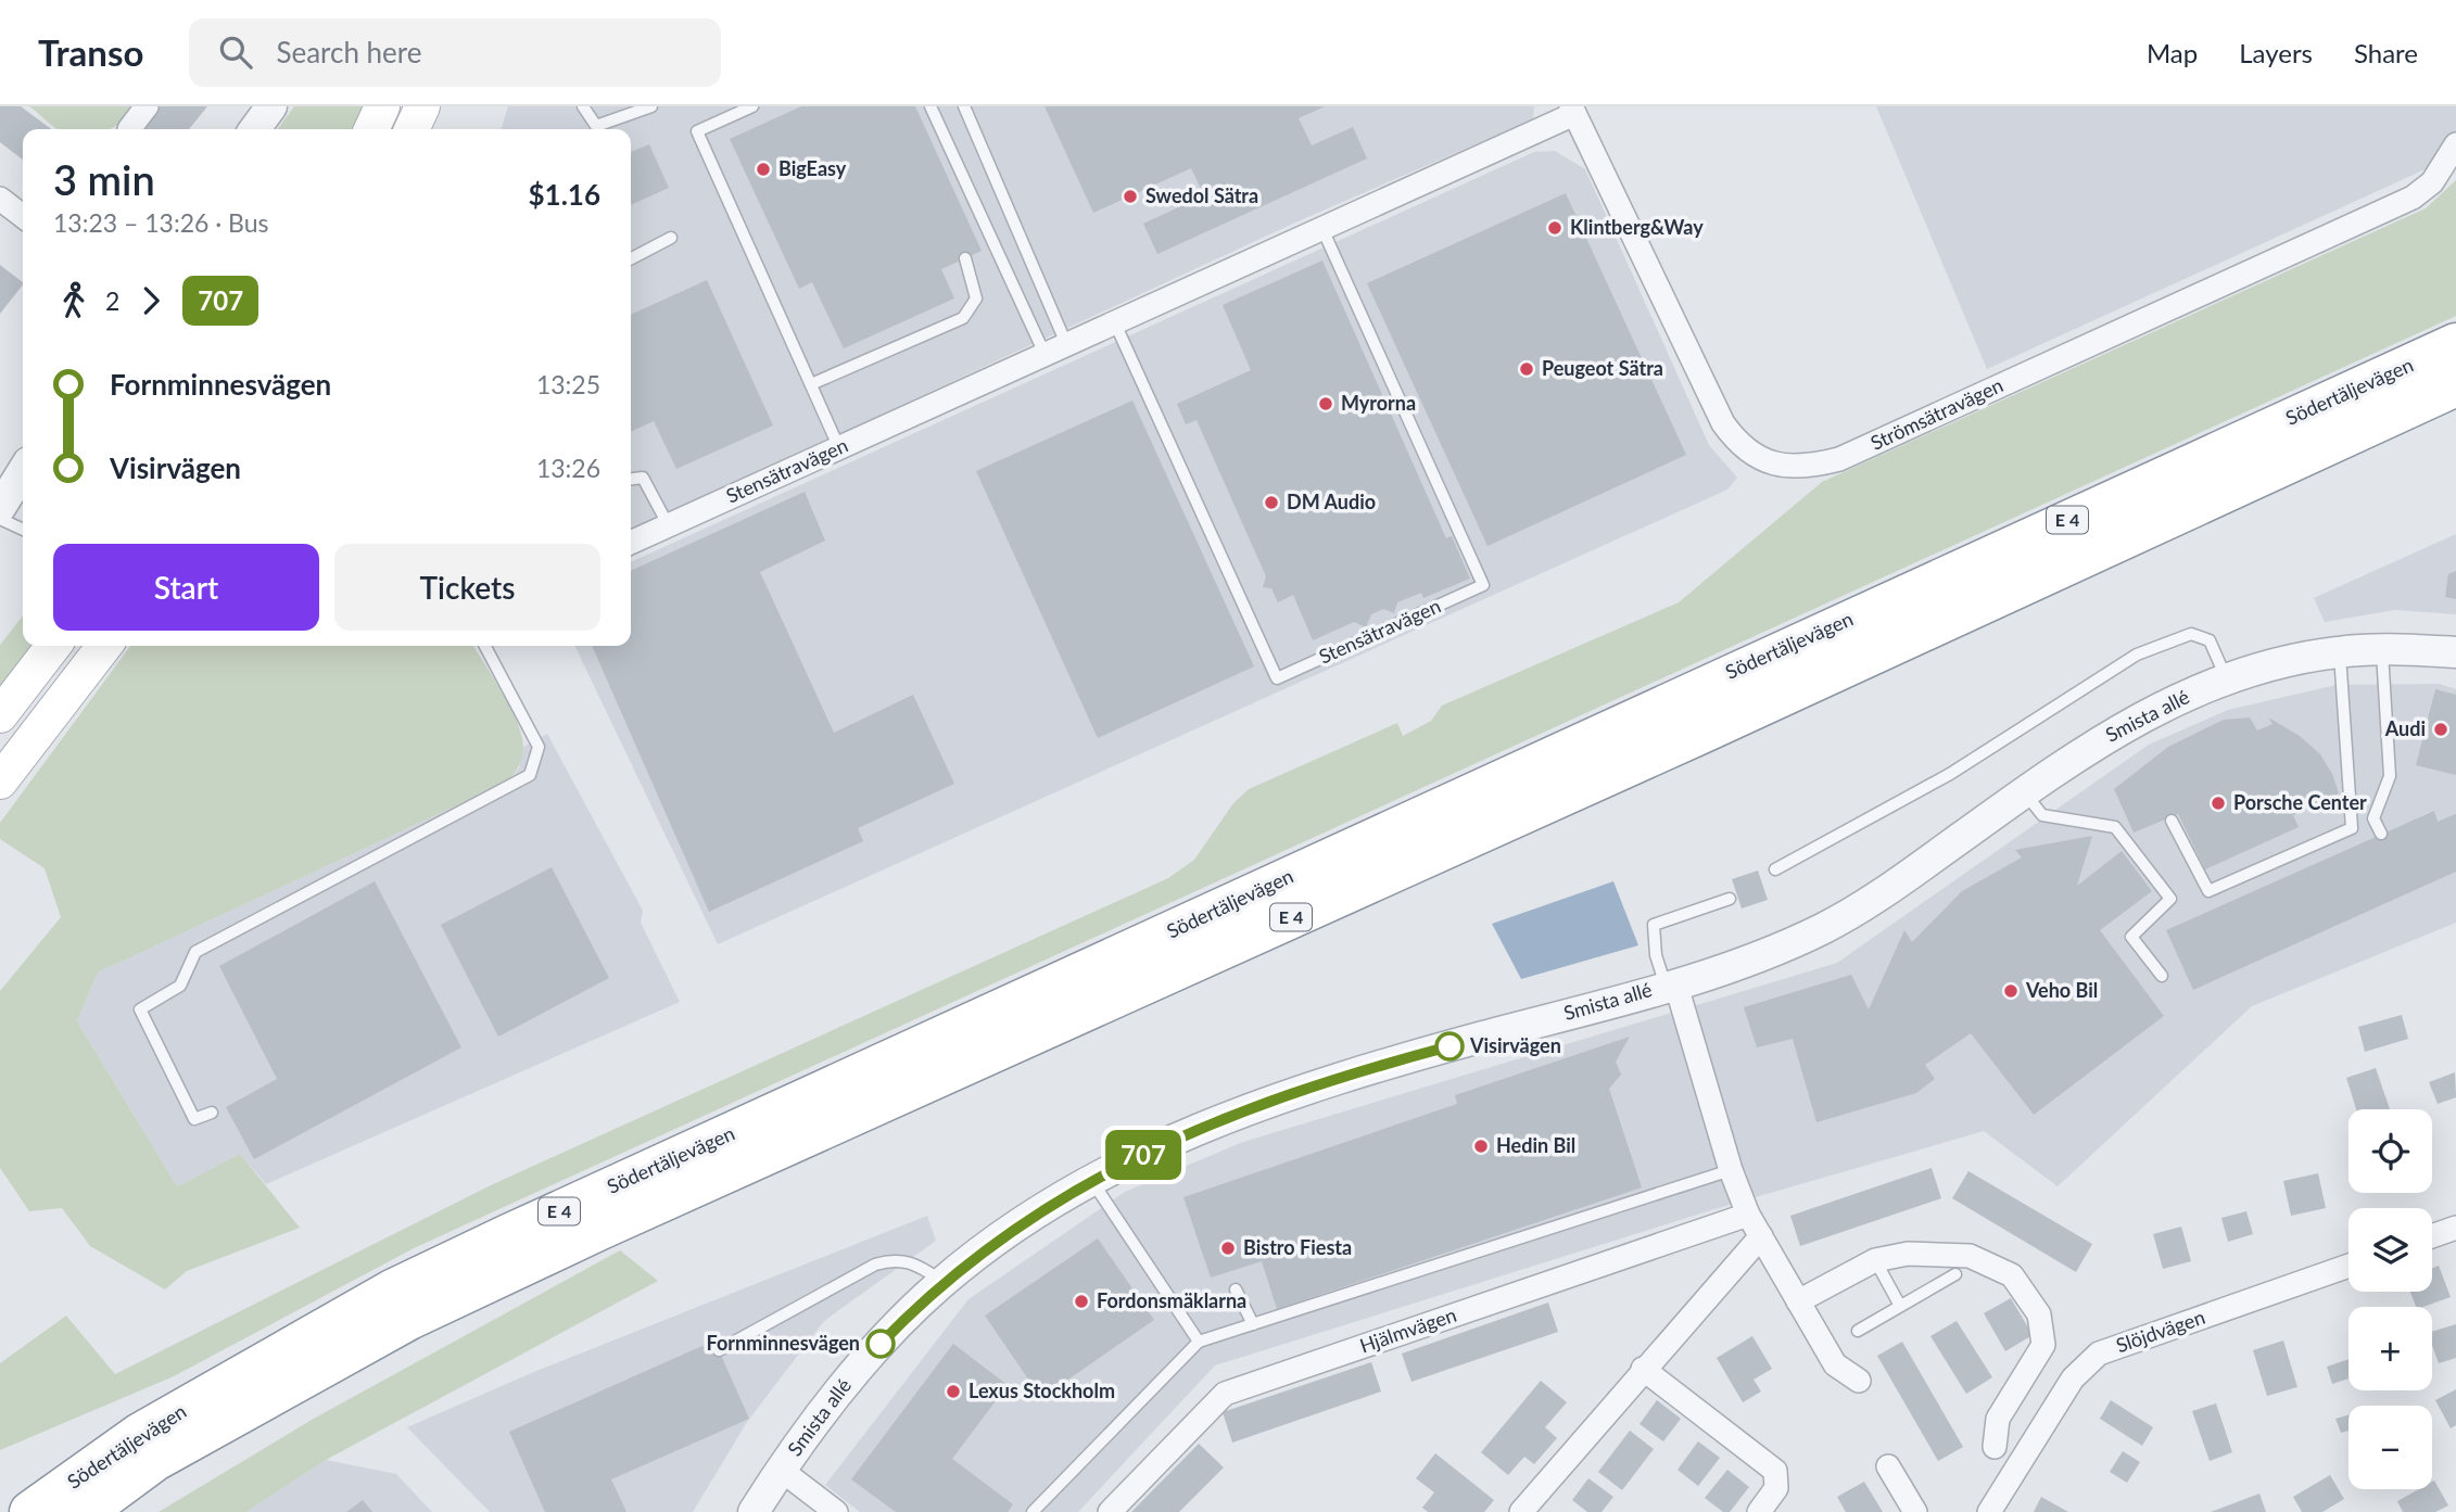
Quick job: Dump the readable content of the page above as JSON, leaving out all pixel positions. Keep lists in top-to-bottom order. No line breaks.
{"streets":{"highway":["Södertäljevägen","E 4"],"street":["Strömsätravägen","Stensätravägen","Smista allé","Hjälmvägen","Slöjdvägen"]},"crossings":[["Strömsätravägen","Stensätravägen"]],"places":["BigEasy","Swedol Sätra","Klintberg&Way","Peugeot Sätra","Myrorna","DM Audio","Audi","Porsche Center","Veho Bil","Visirvägen","Hedin Bil","Bistro Fiesta","Fordonsmäklarna","Fornminnesvägen","Lexus Stockholm"],"lines":["bus line 707"],"page":{"header":"Transo","search":"Search here","nav":["Map","Layers","Share"],"on_map":"707","heading":["3 min","13:23 – 13:26 · Bus","$1.16"],"legs":["2","707"],"list":[{"name":"Fornminnesvägen","value":"13:25"},{"name":"Visirvägen","value":"13:26"}],"buttons":["Start","Tickets"],"map_buttons":["+","−"]}}
